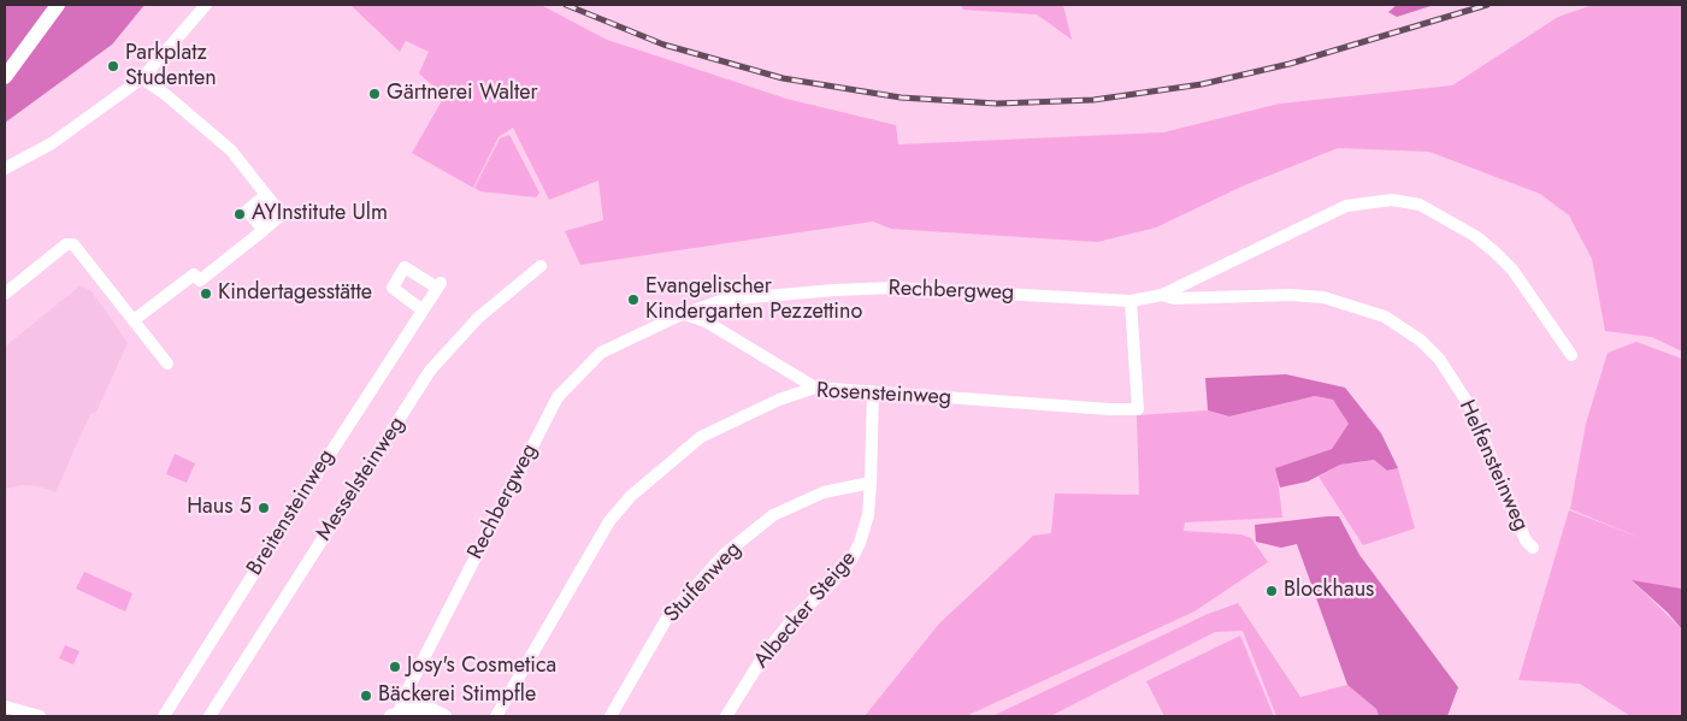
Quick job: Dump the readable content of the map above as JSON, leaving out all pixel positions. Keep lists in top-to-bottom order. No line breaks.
{"streets":{"street":["Rechbergweg","Rosensteinweg","Helfensteinweg","Messelsteinweg","Breitensteinweg","Stuifenweg","Albecker Steige"]},"crossings":[["Rechbergweg","Rosensteinweg"],["Rechbergweg","Helfensteinweg"],["Rosensteinweg","Albecker Steige"],["Stuifenweg","Albecker Steige"]],"places":["Parkplatz Studenten","Gärtnerei Walter","AYInstitute Ulm","Kindertagesstätte","Evangelischer Kindergarten Pezzettino","Haus 5","Blockhaus","Josy's Cosmetica","Bäckerei Stimpfle"]}
